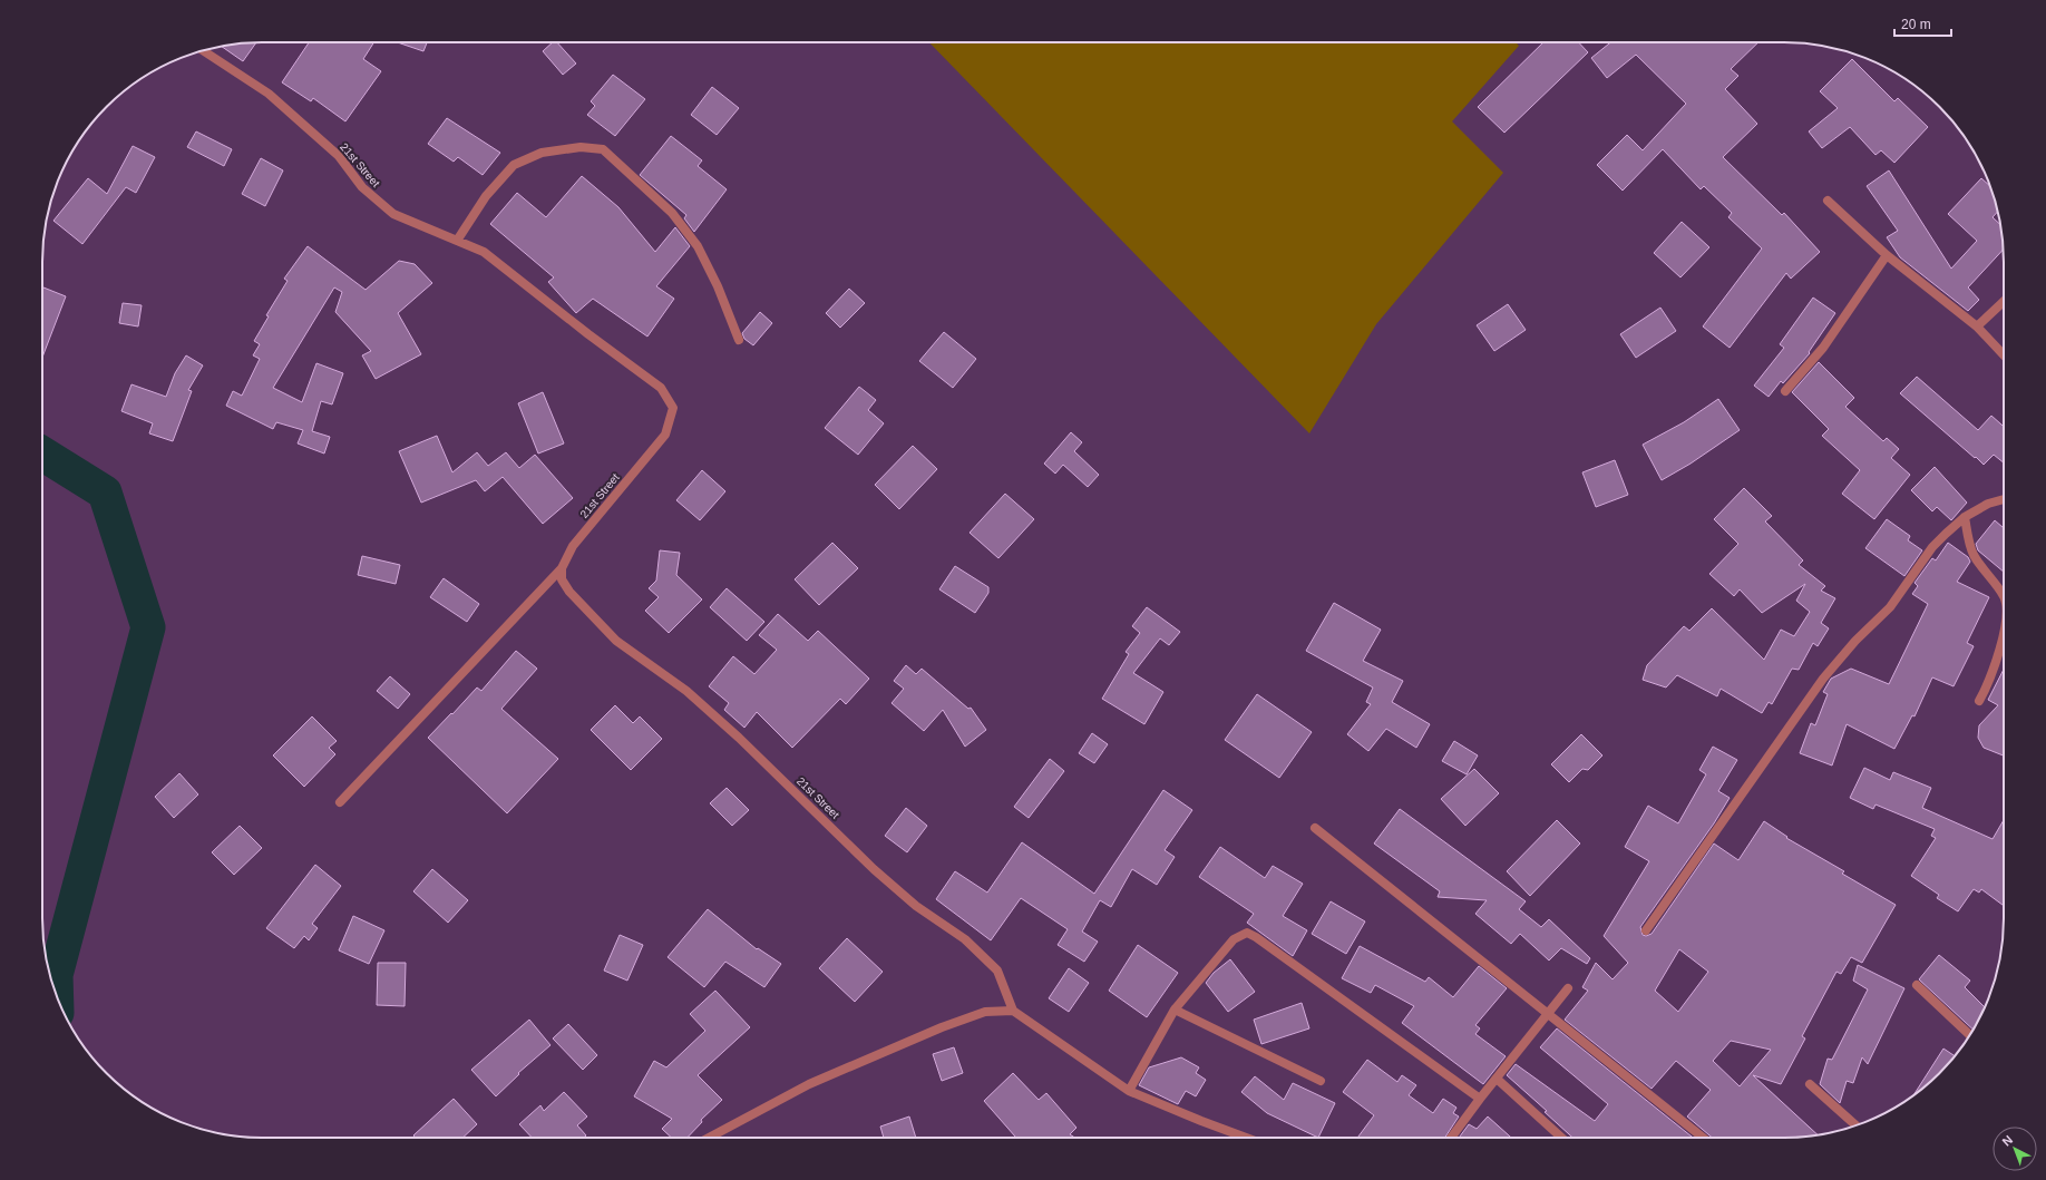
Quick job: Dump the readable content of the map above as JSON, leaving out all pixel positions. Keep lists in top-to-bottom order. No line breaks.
{"streets":{"street":["21st Street"]},"scale_bar":"20 m","north":"top left"}
